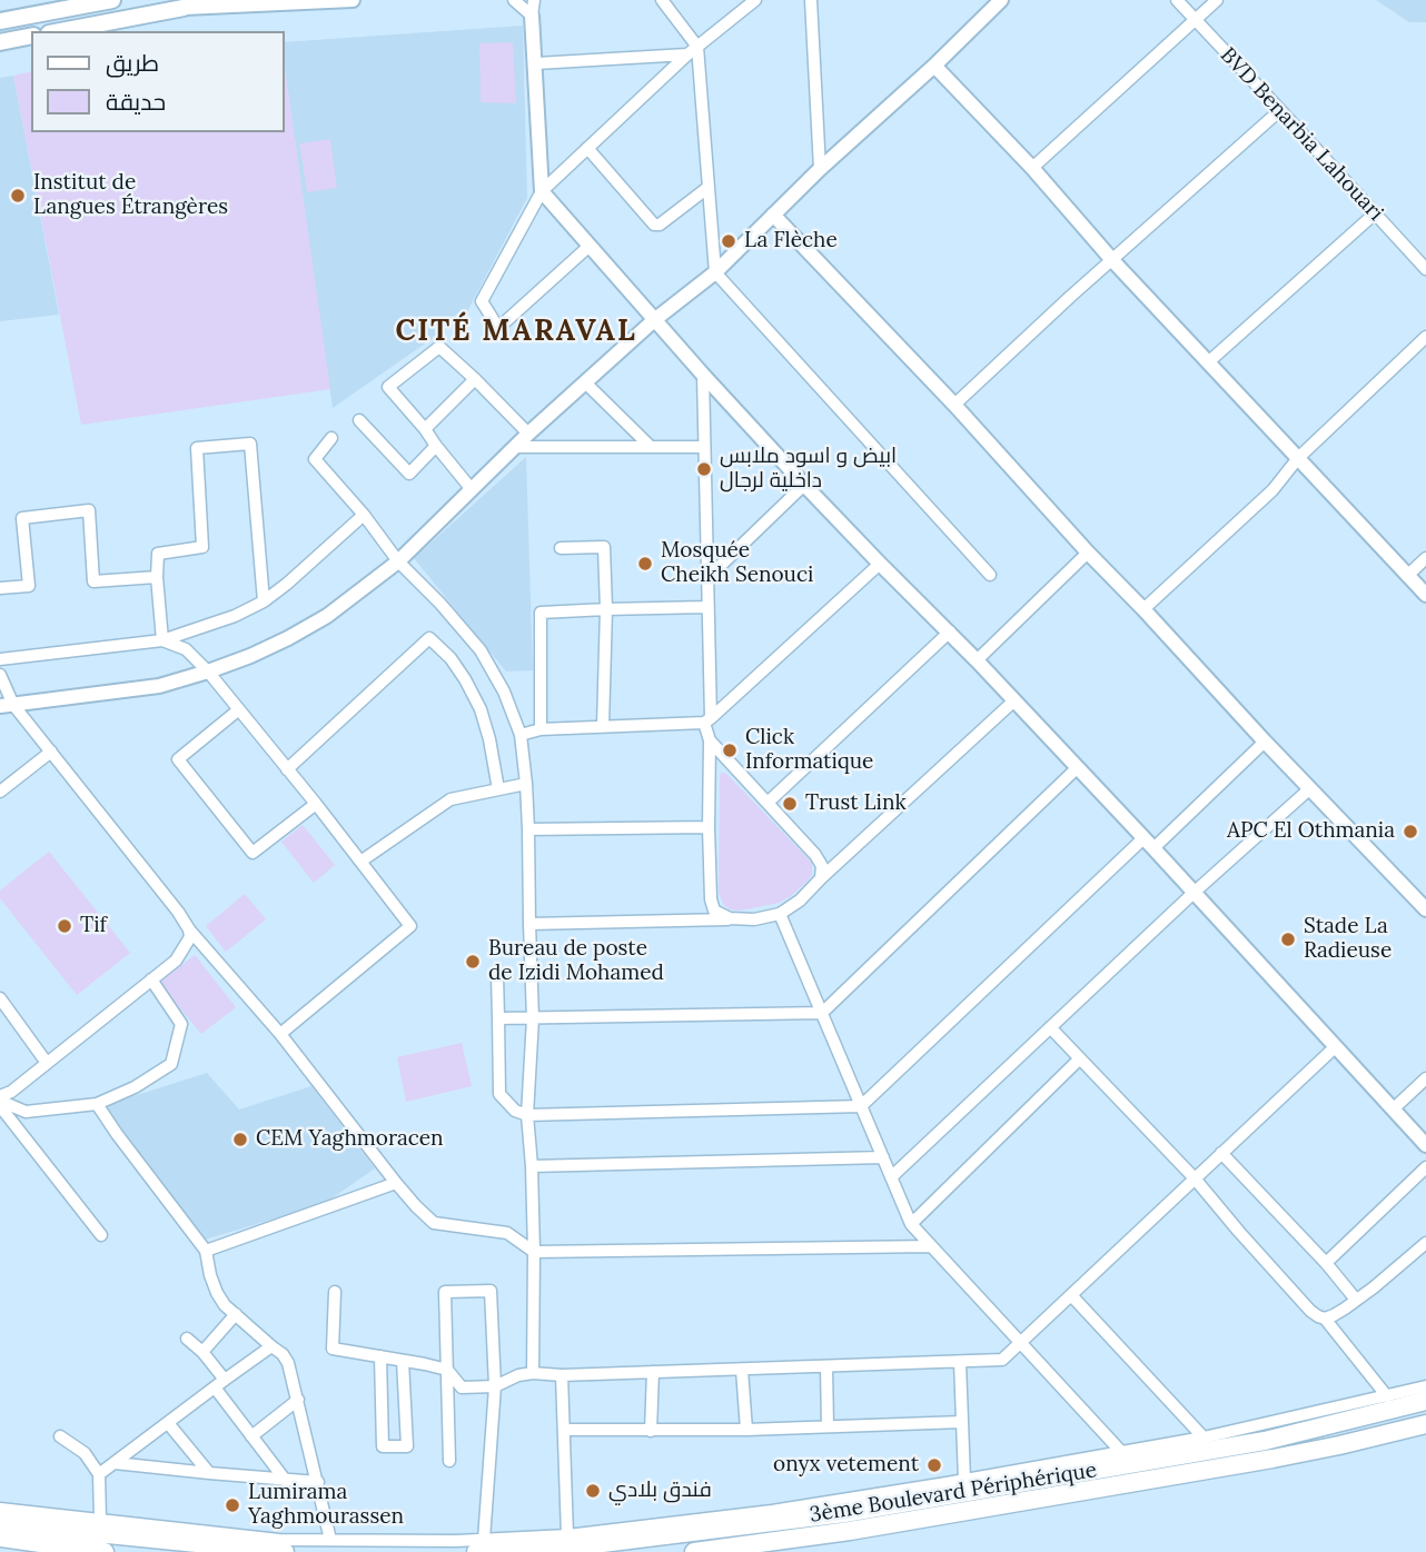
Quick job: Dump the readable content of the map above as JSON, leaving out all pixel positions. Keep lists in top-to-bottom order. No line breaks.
{"streets":{"highway":["3ème Boulevard Périphérique"],"street":["BVD Benarbia Lahouari"]},"districts":["CITÉ MARAVAL"],"places":["Institut de Langues Étrangères","La Flèche","ابيض و اسود ملابس داخلية لرجال","Mosquée Cheikh Senouci","Click Informatique","Trust Link","APC El Othmania","Tif","Stade La Radieuse","Bureau de poste de Izidi Mohamed","CEM Yaghmoracen","onyx vetement","فندق بلادي","Lumirama Yaghmourassen"],"legend":["طريق","حديقة"]}
